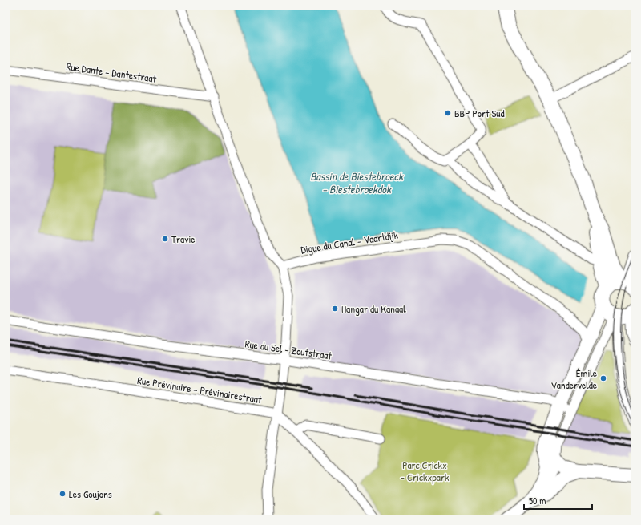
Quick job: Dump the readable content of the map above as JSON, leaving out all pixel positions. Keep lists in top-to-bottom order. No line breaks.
{"streets":{"street":["Rue Dante - Dantestraat","Digue du Canal - Vaartdijk","Rue du Sel - Zoutstraat","Rue Prévinaire - Prévinairestraat"]},"water":["Bassin de Biestebroeck - Biestebroekdok"],"parks":["Parc Crickx - Crickxpark"],"places":["BBP Port Sud","Travie","Hangar du Kanaal","Émile Vandervelde","Les Goujons"],"scale_bar":"50 m"}
